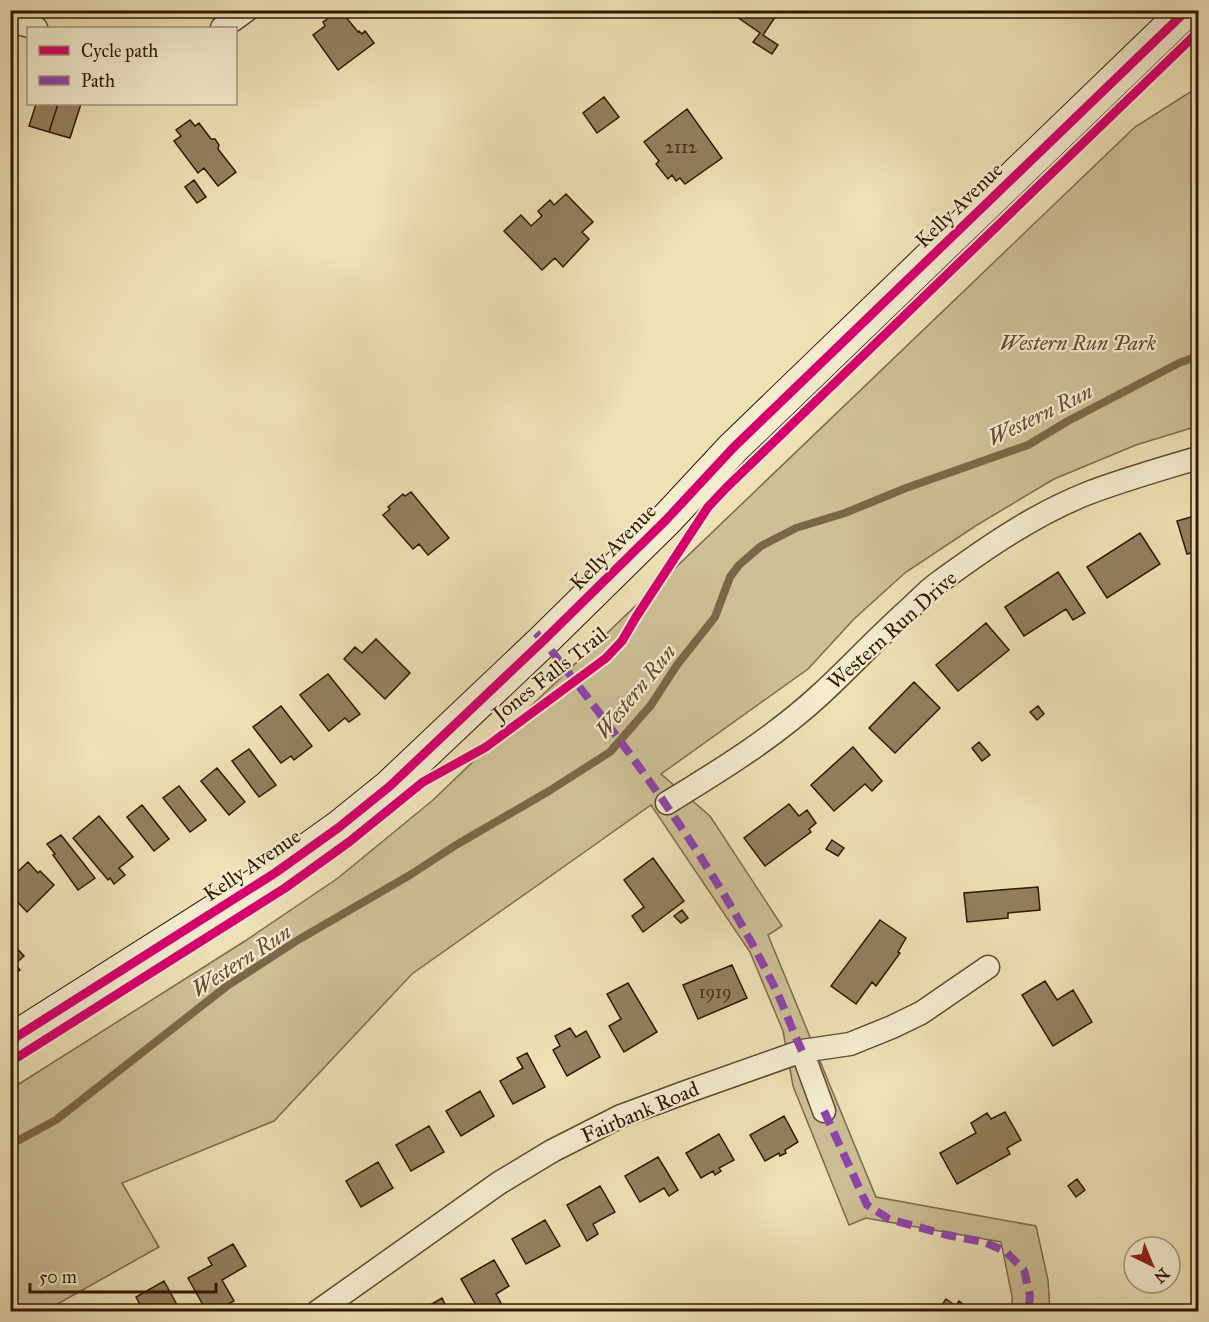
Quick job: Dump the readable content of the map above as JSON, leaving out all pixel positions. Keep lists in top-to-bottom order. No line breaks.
{"streets":{"main road":["Kelly Avenue"],"street":["Western Run Drive","Fairbank Road"],"cycle path":["Jones Falls Trail"]},"water":["Western Run"],"parks":["Western Run Park"],"house_numbers":["2112","1919"],"legend":["Cycle path","Path"],"scale_bar":"50 m","north":"bottom right"}
